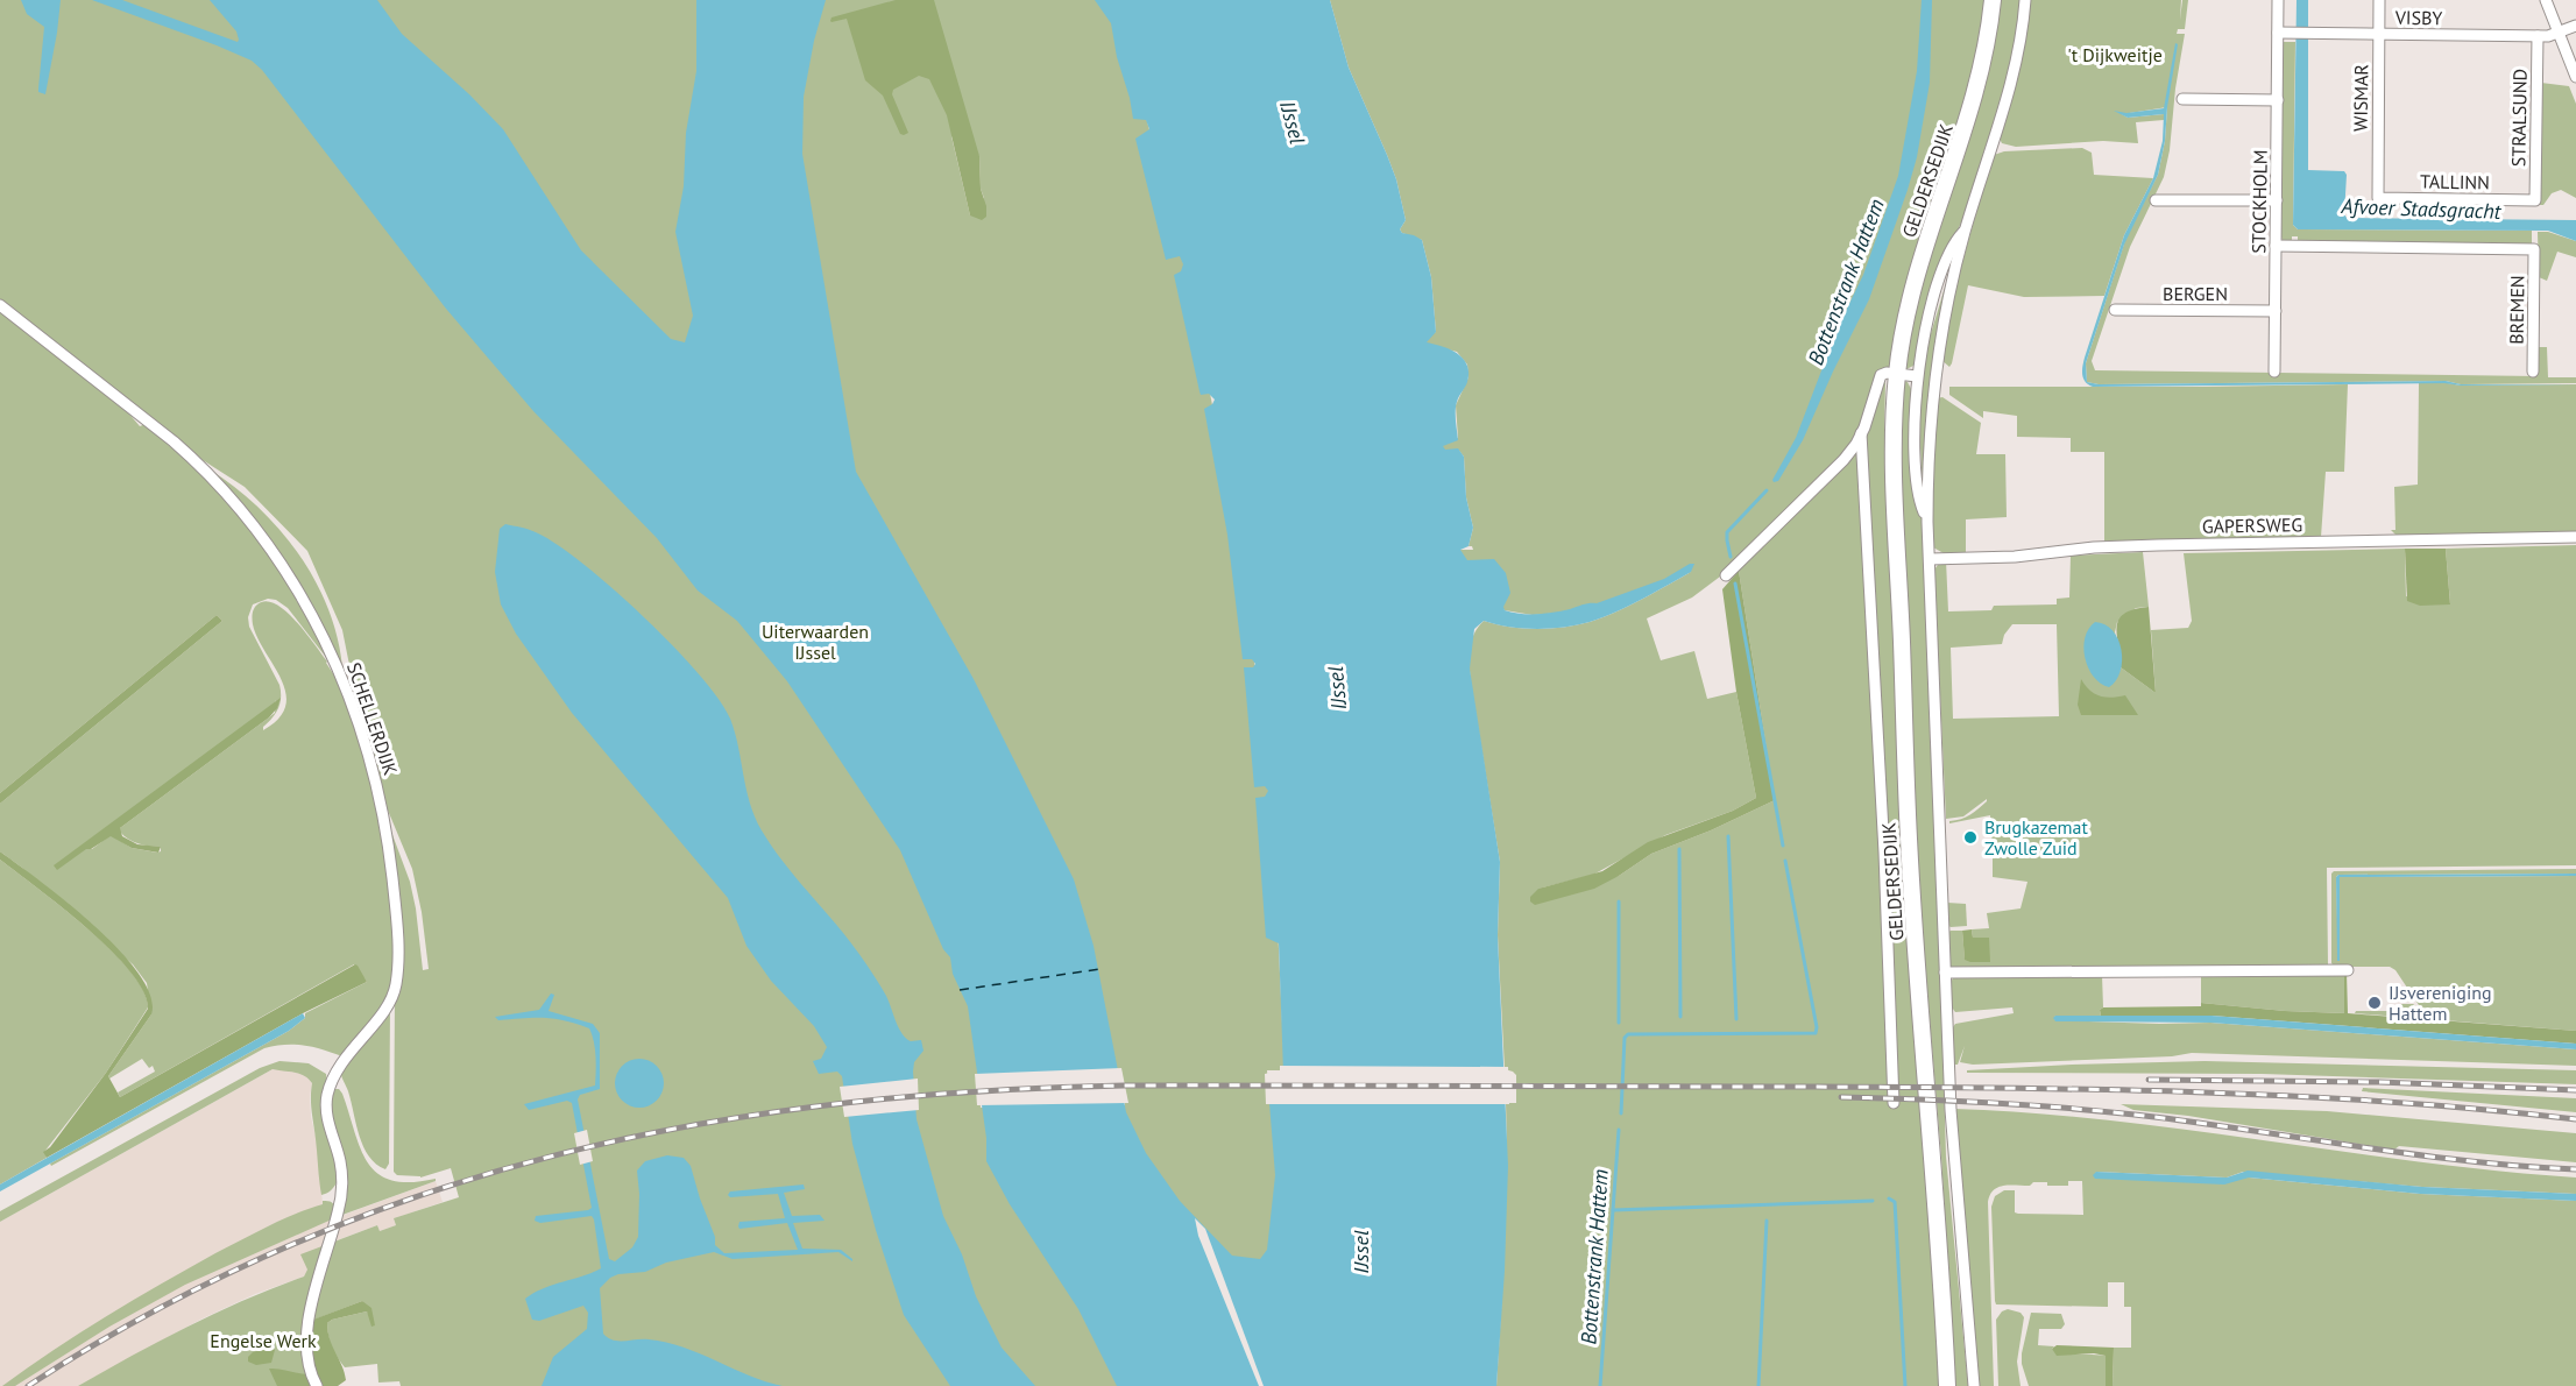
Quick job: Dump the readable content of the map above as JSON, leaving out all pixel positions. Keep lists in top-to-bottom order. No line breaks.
{"streets":{"main road":["GELDERSEDIJK"],"street":["VISBY","WISMAR","STRALSUND","TALLINN","STOCKHOLM","BERGEN","BREMEN","GAPERSWEG","SCHELLERDIJK"]},"crossings":[["VISBY","WISMAR"],["VISBY","STRALSUND"],["VISBY","STOCKHOLM"],["WISMAR","TALLINN"],["STRALSUND","TALLINN"],["STOCKHOLM","BERGEN"],["STOCKHOLM","BREMEN"]],"water":["IJssel","Afvoer Stadsgracht","Bottenstrank Hattem"],"parks":["'t Dijkweitje","Uiterwaarden IJssel","Engelse Werk"],"places":["Brugkazemat Zwolle Zuid","IJsvereniging Hattem"]}
